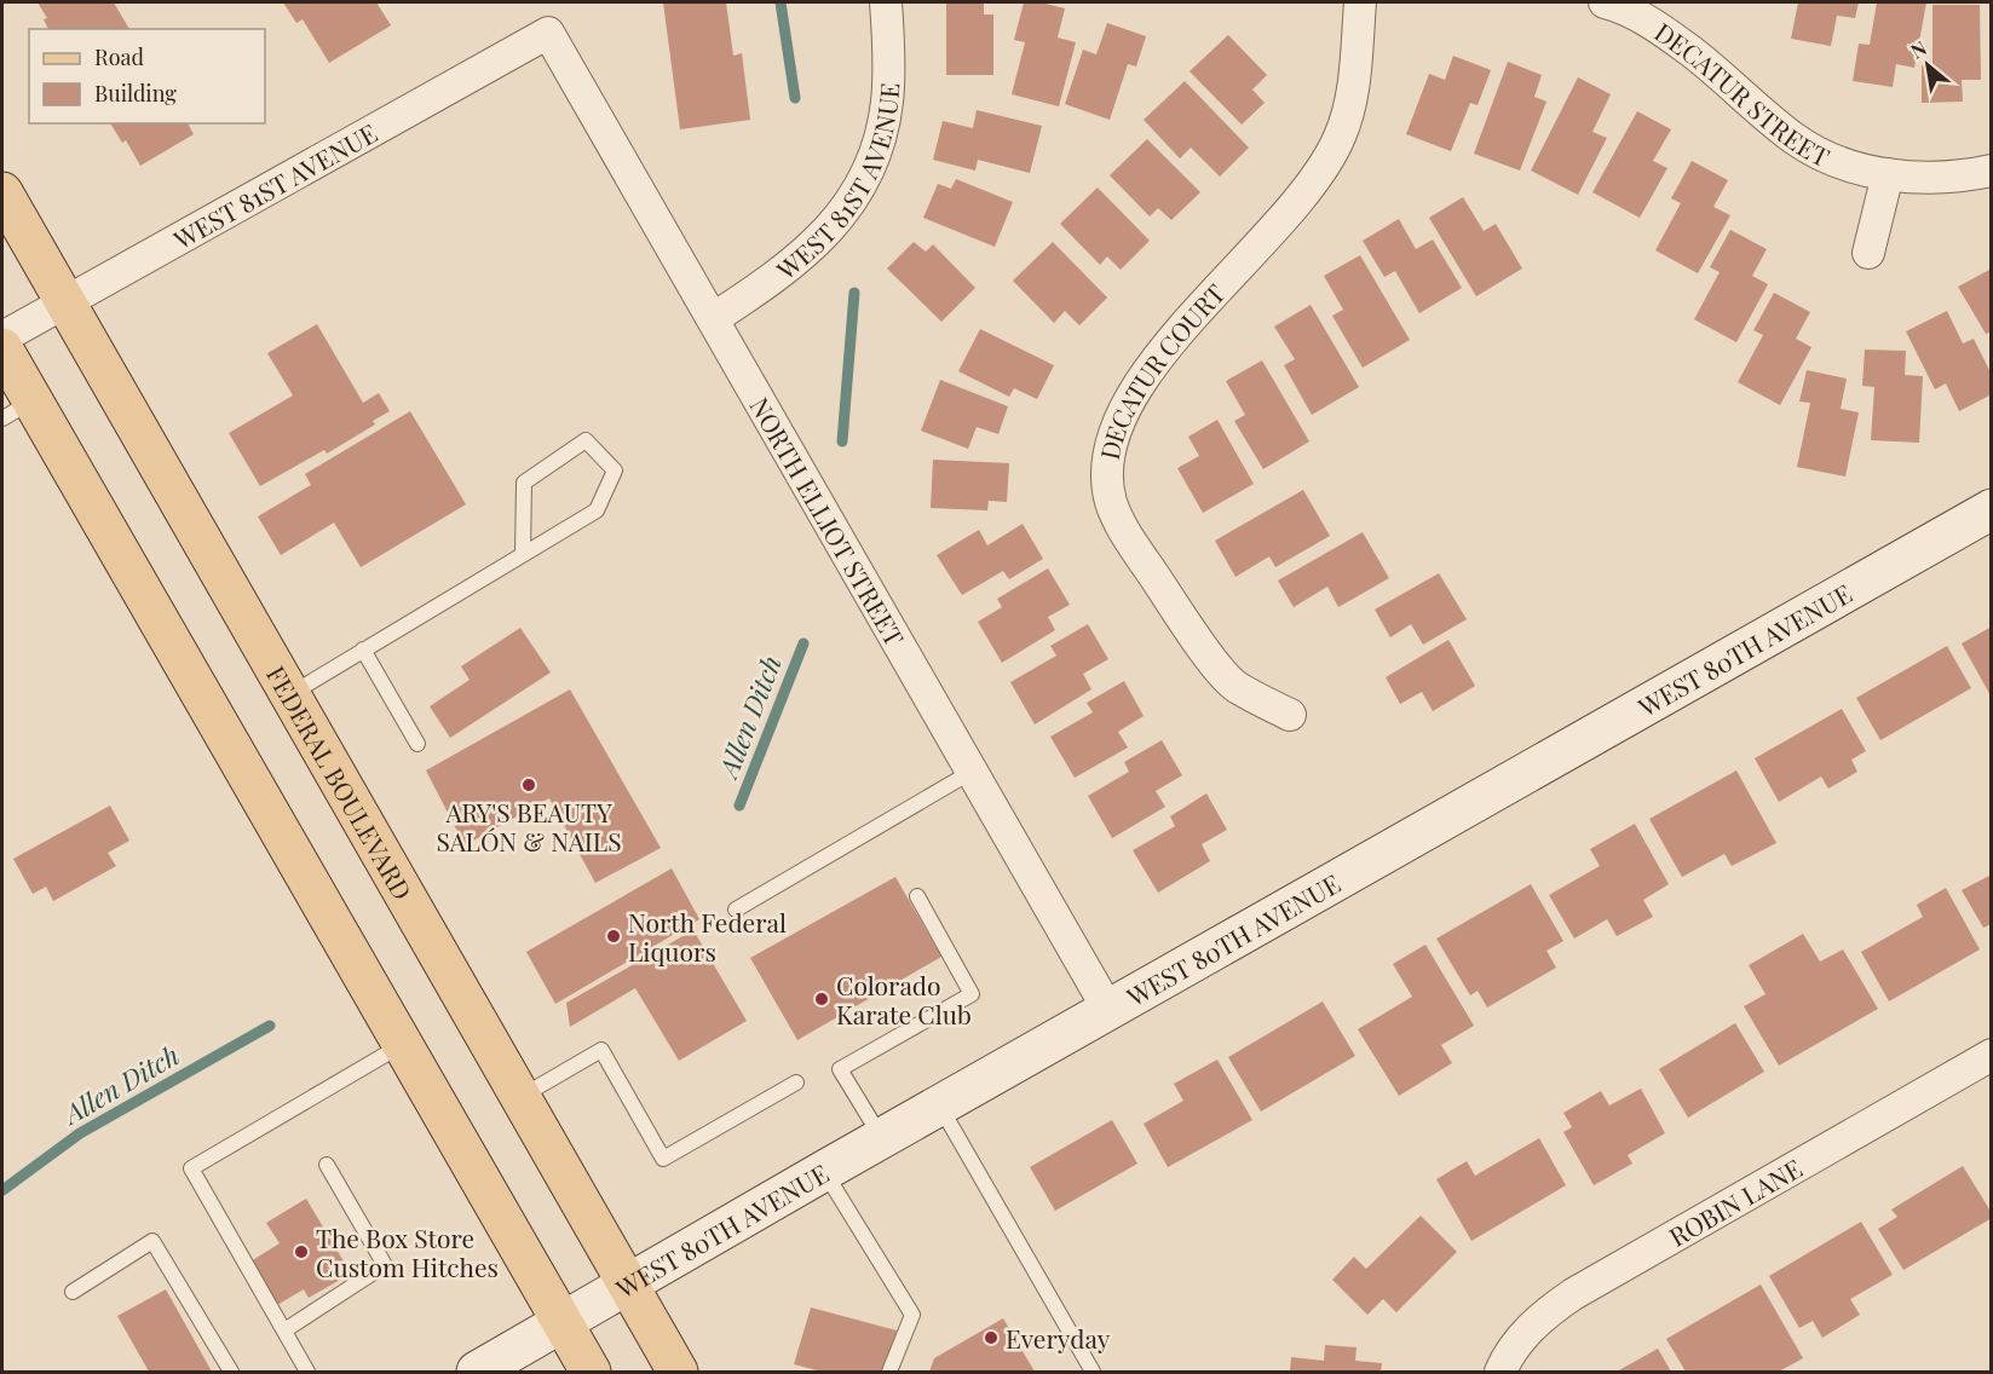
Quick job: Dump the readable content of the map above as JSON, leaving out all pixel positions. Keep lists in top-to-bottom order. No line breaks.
{"streets":{"main road":["FEDERAL BOULEVARD"],"street":["DECATUR STREET","WEST 81ST AVENUE","DECATUR COURT","NORTH ELLIOT STREET","WEST 80TH AVENUE","ROBIN LANE"]},"crossings":[["WEST 81ST AVENUE","NORTH ELLIOT STREET"],["WEST 81ST AVENUE","FEDERAL BOULEVARD"],["NORTH ELLIOT STREET","WEST 80TH AVENUE"],["WEST 80TH AVENUE","FEDERAL BOULEVARD"]],"water":["Allen Ditch"],"places":["ARY'S BEAUTY SALÓN & NAILS","North Federal Liquors","Colorado Karate Club","The Box Store Custom Hitches","Everyday"],"legend":["Road","Building"],"north":"top left"}
